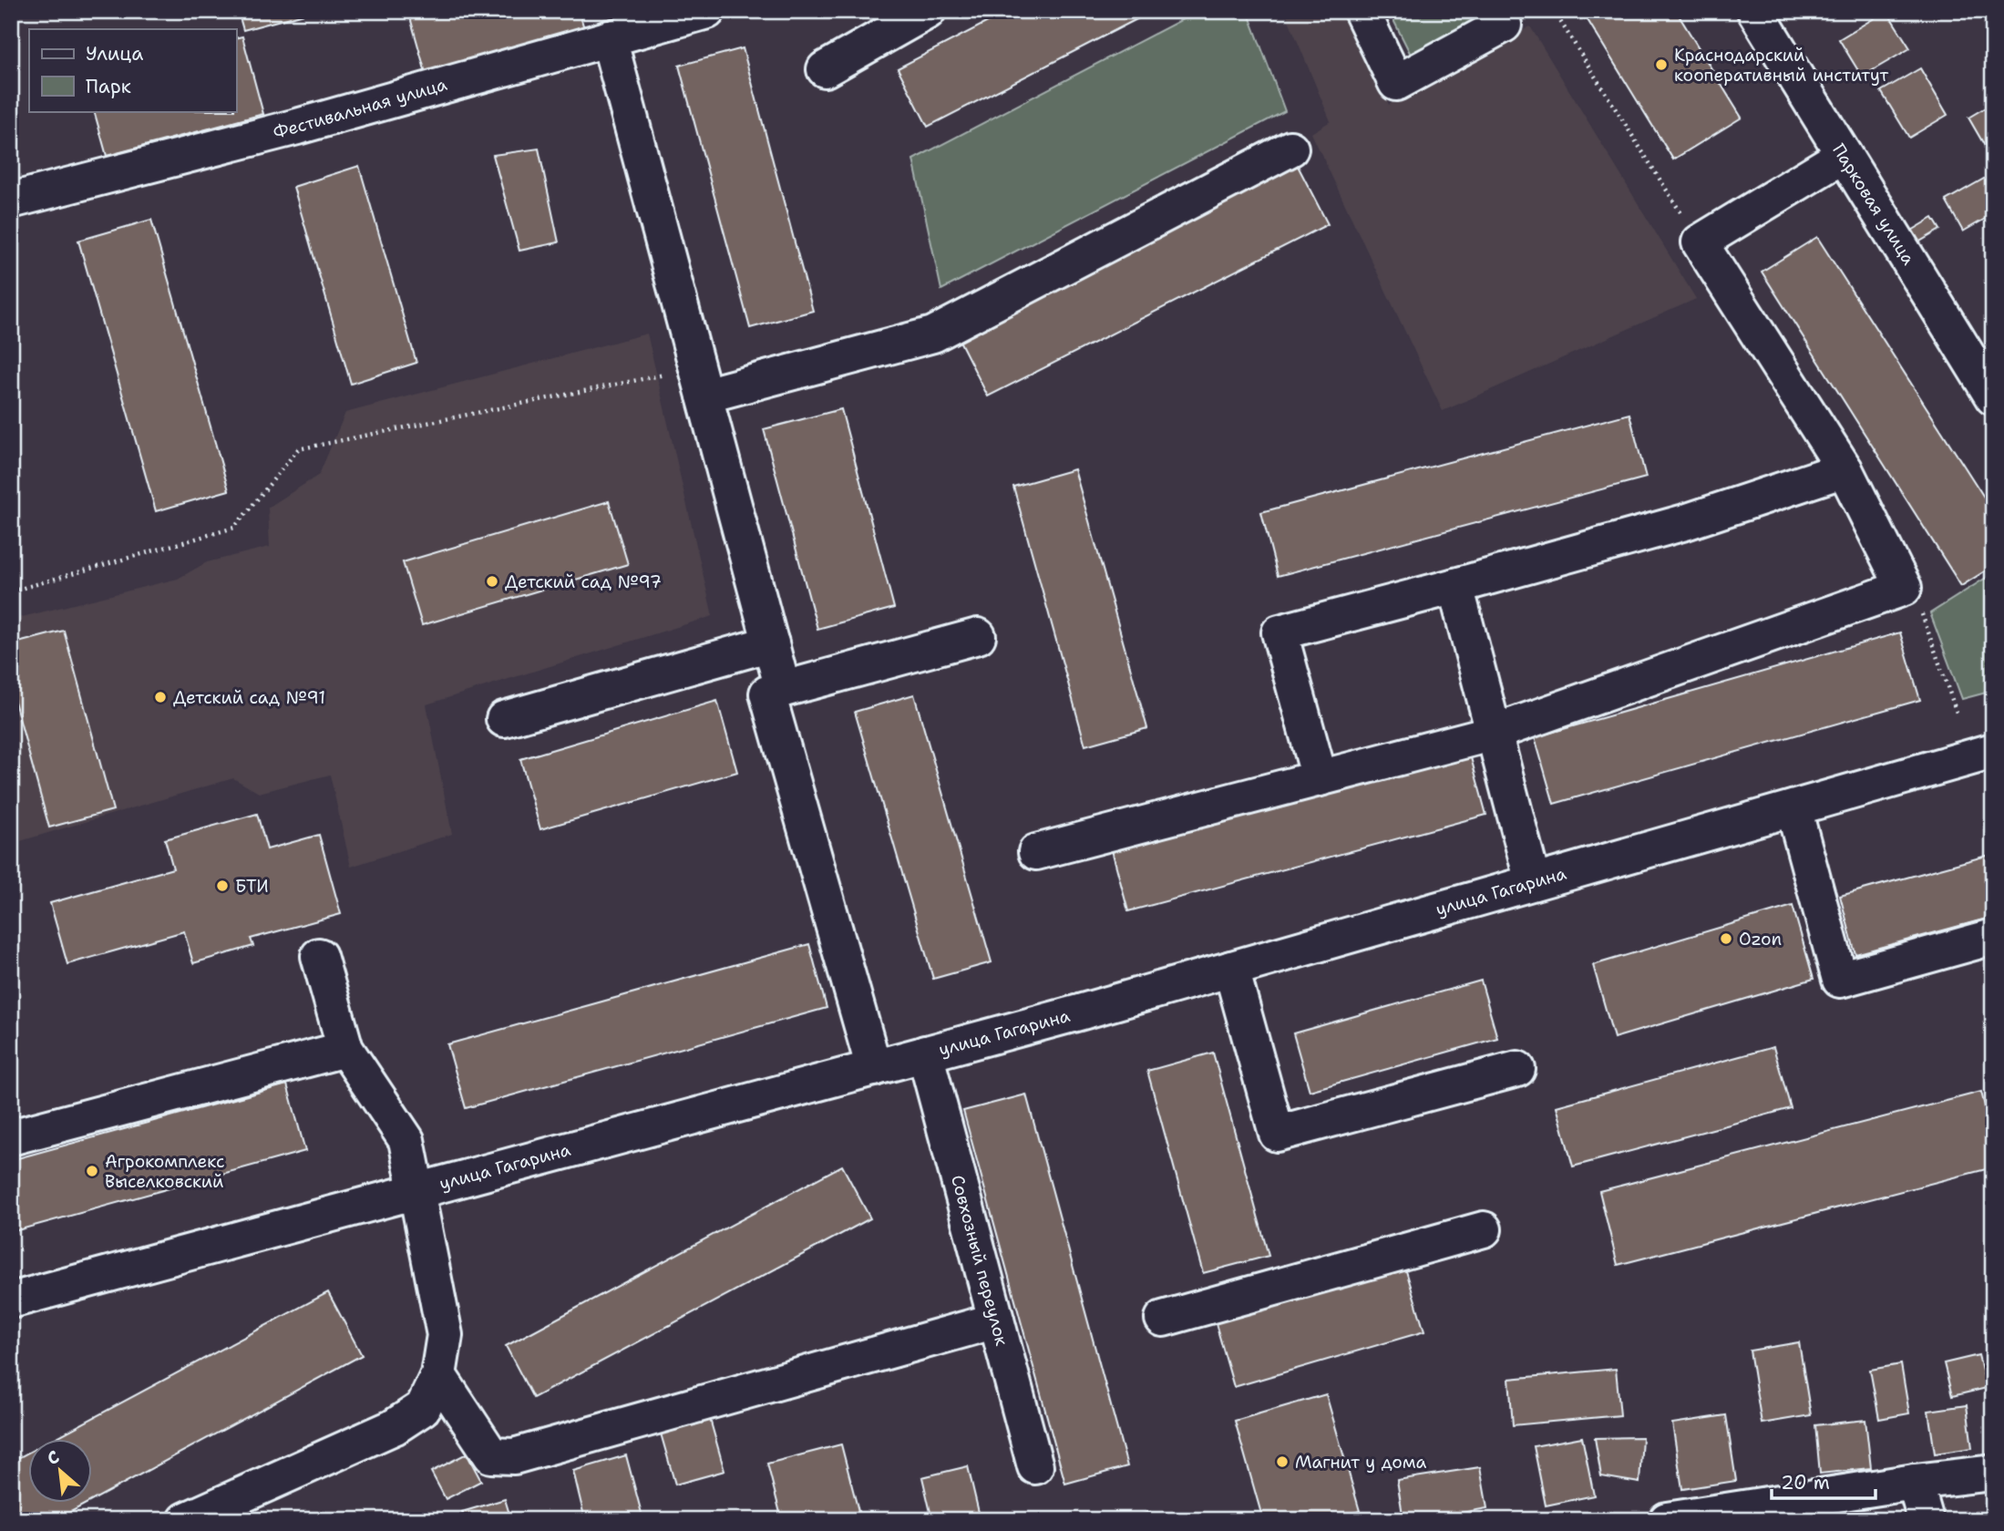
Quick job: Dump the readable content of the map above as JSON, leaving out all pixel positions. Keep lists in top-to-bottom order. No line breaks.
{"streets":{"street":["Фестивальная улица","Парковая улица","улица Гагарина","Совхозный переулок"]},"crossings":[["улица Гагарина","Совхозный переулок"]],"places":["Краснодарский кооперативный институт","Детский сад №97","Детский сад №91","БТИ","Ozon","Агрокомплекс Выселковский","Магнит у дома"],"legend":["Улица","Парк"],"scale_bar":"20 m","north":"top left"}
